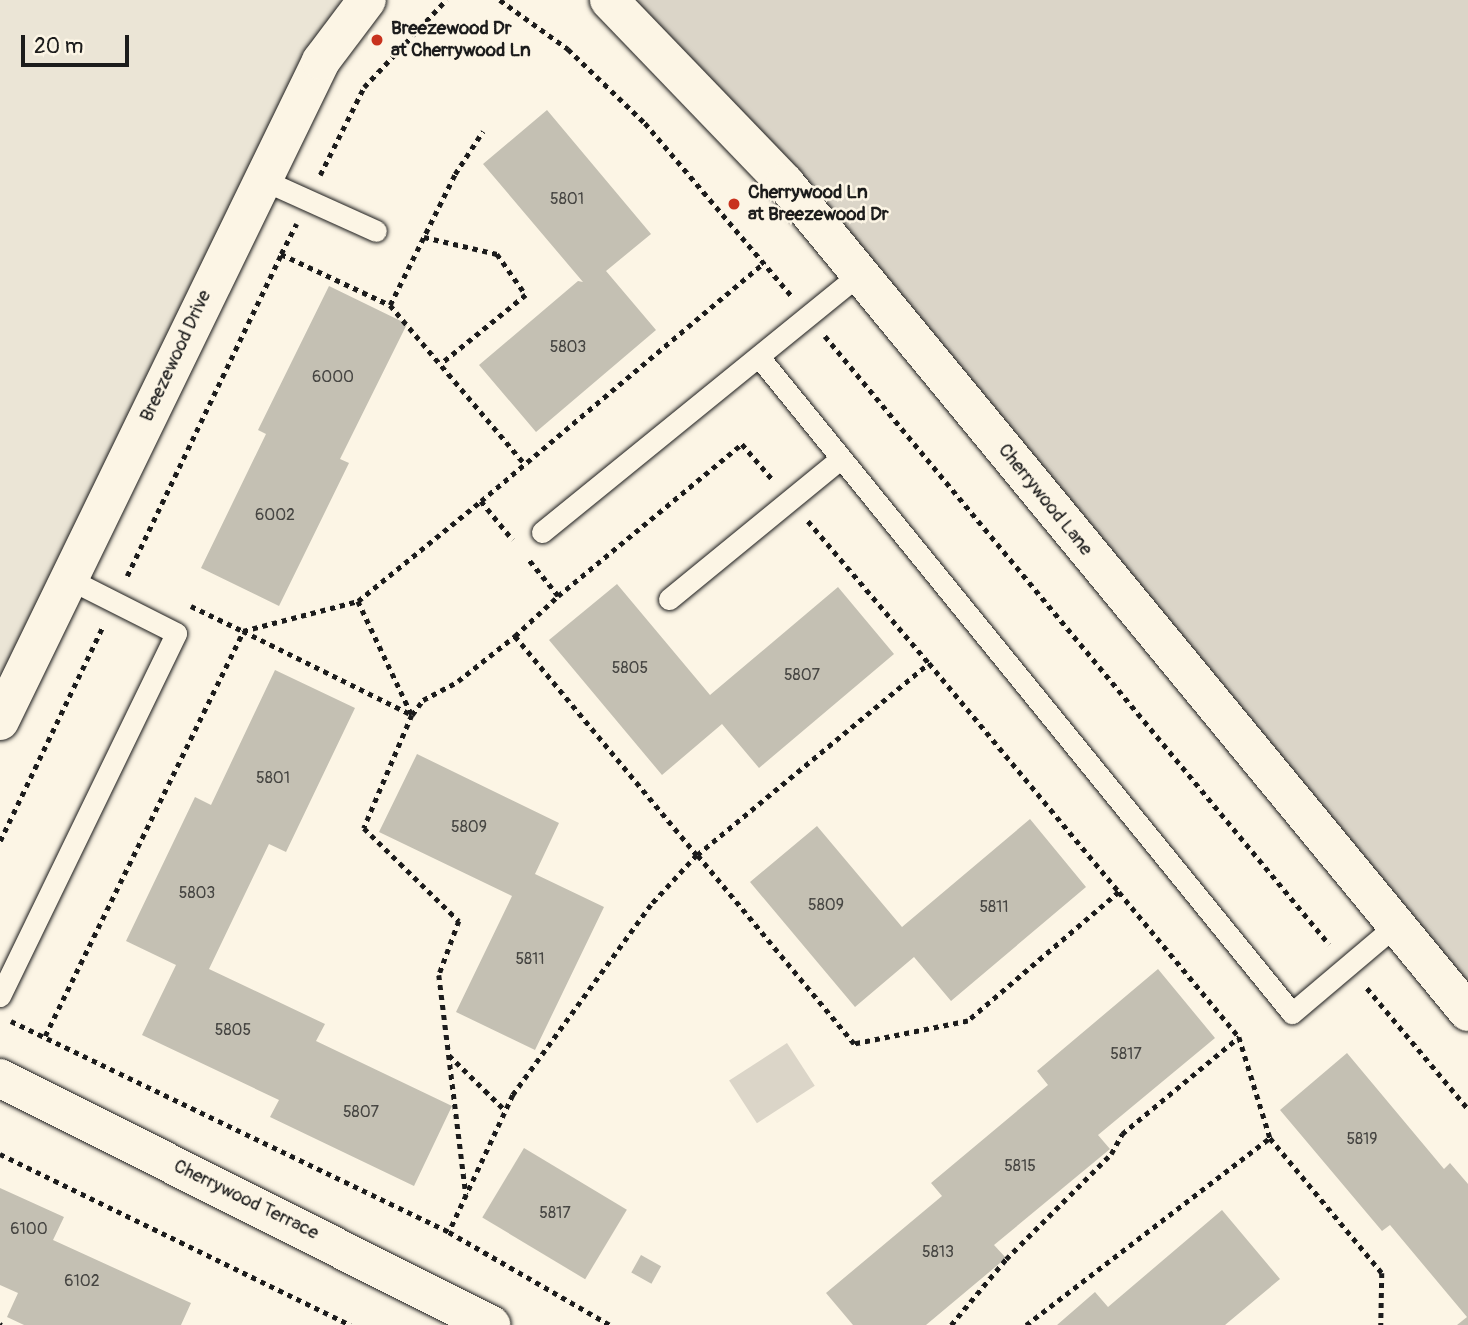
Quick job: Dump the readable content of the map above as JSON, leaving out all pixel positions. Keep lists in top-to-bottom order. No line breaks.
{"streets":{"street":["Breezewood Drive","Cherrywood Lane","Cherrywood Terrace"]},"places":["Breezewood Dr at Cherrywood Ln","Cherrywood Ln at Breezewood Dr"],"house_numbers":["5801","5803","6000","6002","5805","5807","5801","5809","5803","5809","5811","5811","5805","5817","5807","5819","5815","5817","6100","5813","6102"],"scale_bar":"20 m"}
